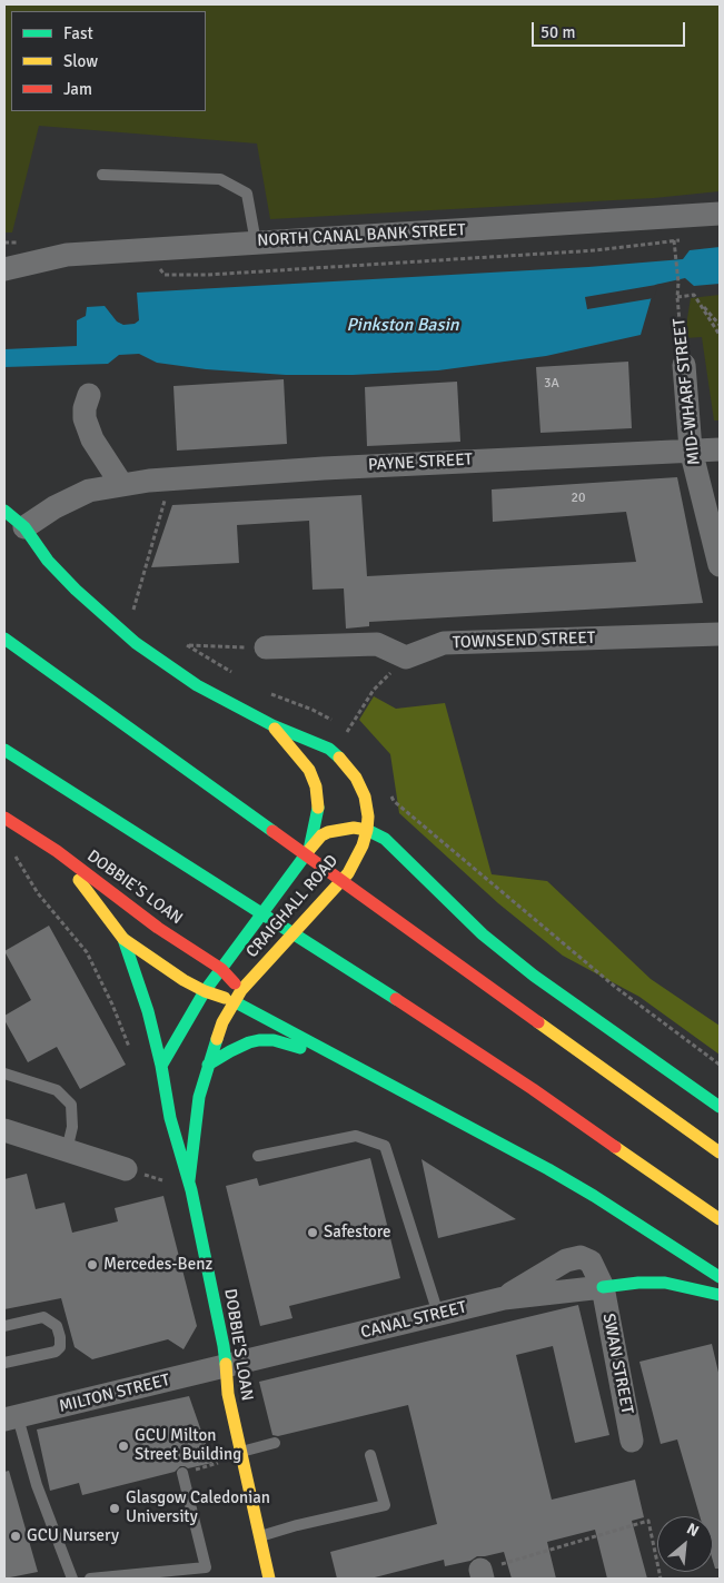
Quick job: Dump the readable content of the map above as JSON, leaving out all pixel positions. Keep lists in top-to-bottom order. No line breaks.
{"streets":{"main road":["DOBBIE'S LOAN","CRAIGHALL ROAD"],"street":["NORTH CANAL BANK STREET","MID-WHARF STREET","PAYNE STREET","TOWNSEND STREET","CANAL STREET","SWAN STREET","MILTON STREET"]},"crossings":[["MID-WHARF STREET","PAYNE STREET"],["PAYNE STREET","CRAIGHALL ROAD"],["DOBBIE'S LOAN","CRAIGHALL ROAD"],["DOBBIE'S LOAN","CANAL STREET"],["DOBBIE'S LOAN","MILTON STREET"],["CANAL STREET","SWAN STREET"],["CANAL STREET","MILTON STREET"]],"water":["Pinkston Basin"],"places":["Safestore","Mercedes-Benz","GCU Milton Street Building","Glasgow Caledonian University","GCU Nursery"],"house_numbers":["3A","20"],"legend":["Fast","Slow","Jam"],"scale_bar":"50 m","north":"top right"}
